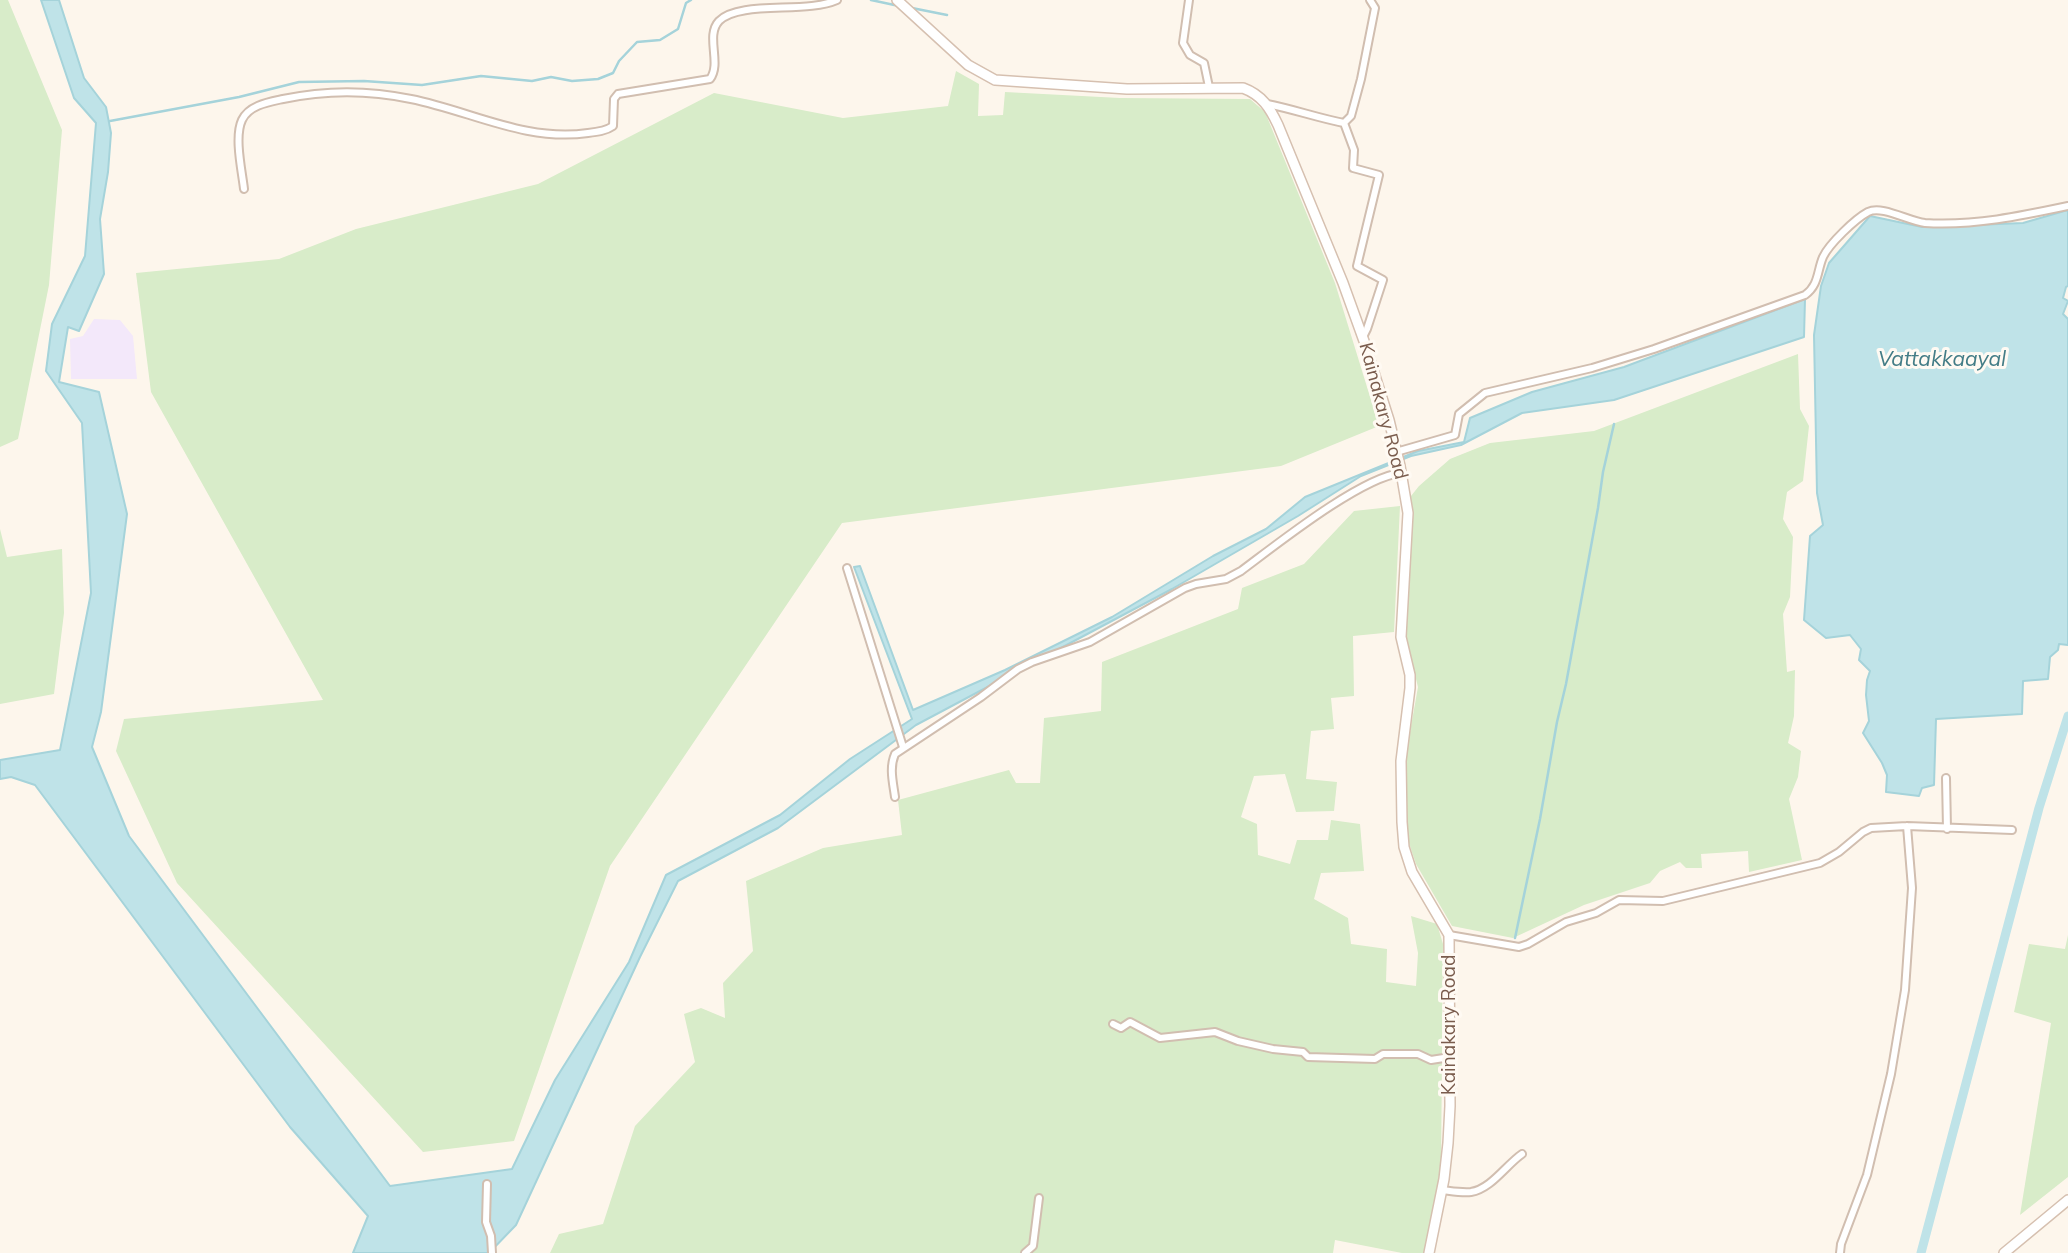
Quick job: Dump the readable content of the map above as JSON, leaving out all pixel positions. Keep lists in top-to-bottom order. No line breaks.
{"streets":{"main road":["Kainakary Road"]},"water":["Vattakkaayal"]}
